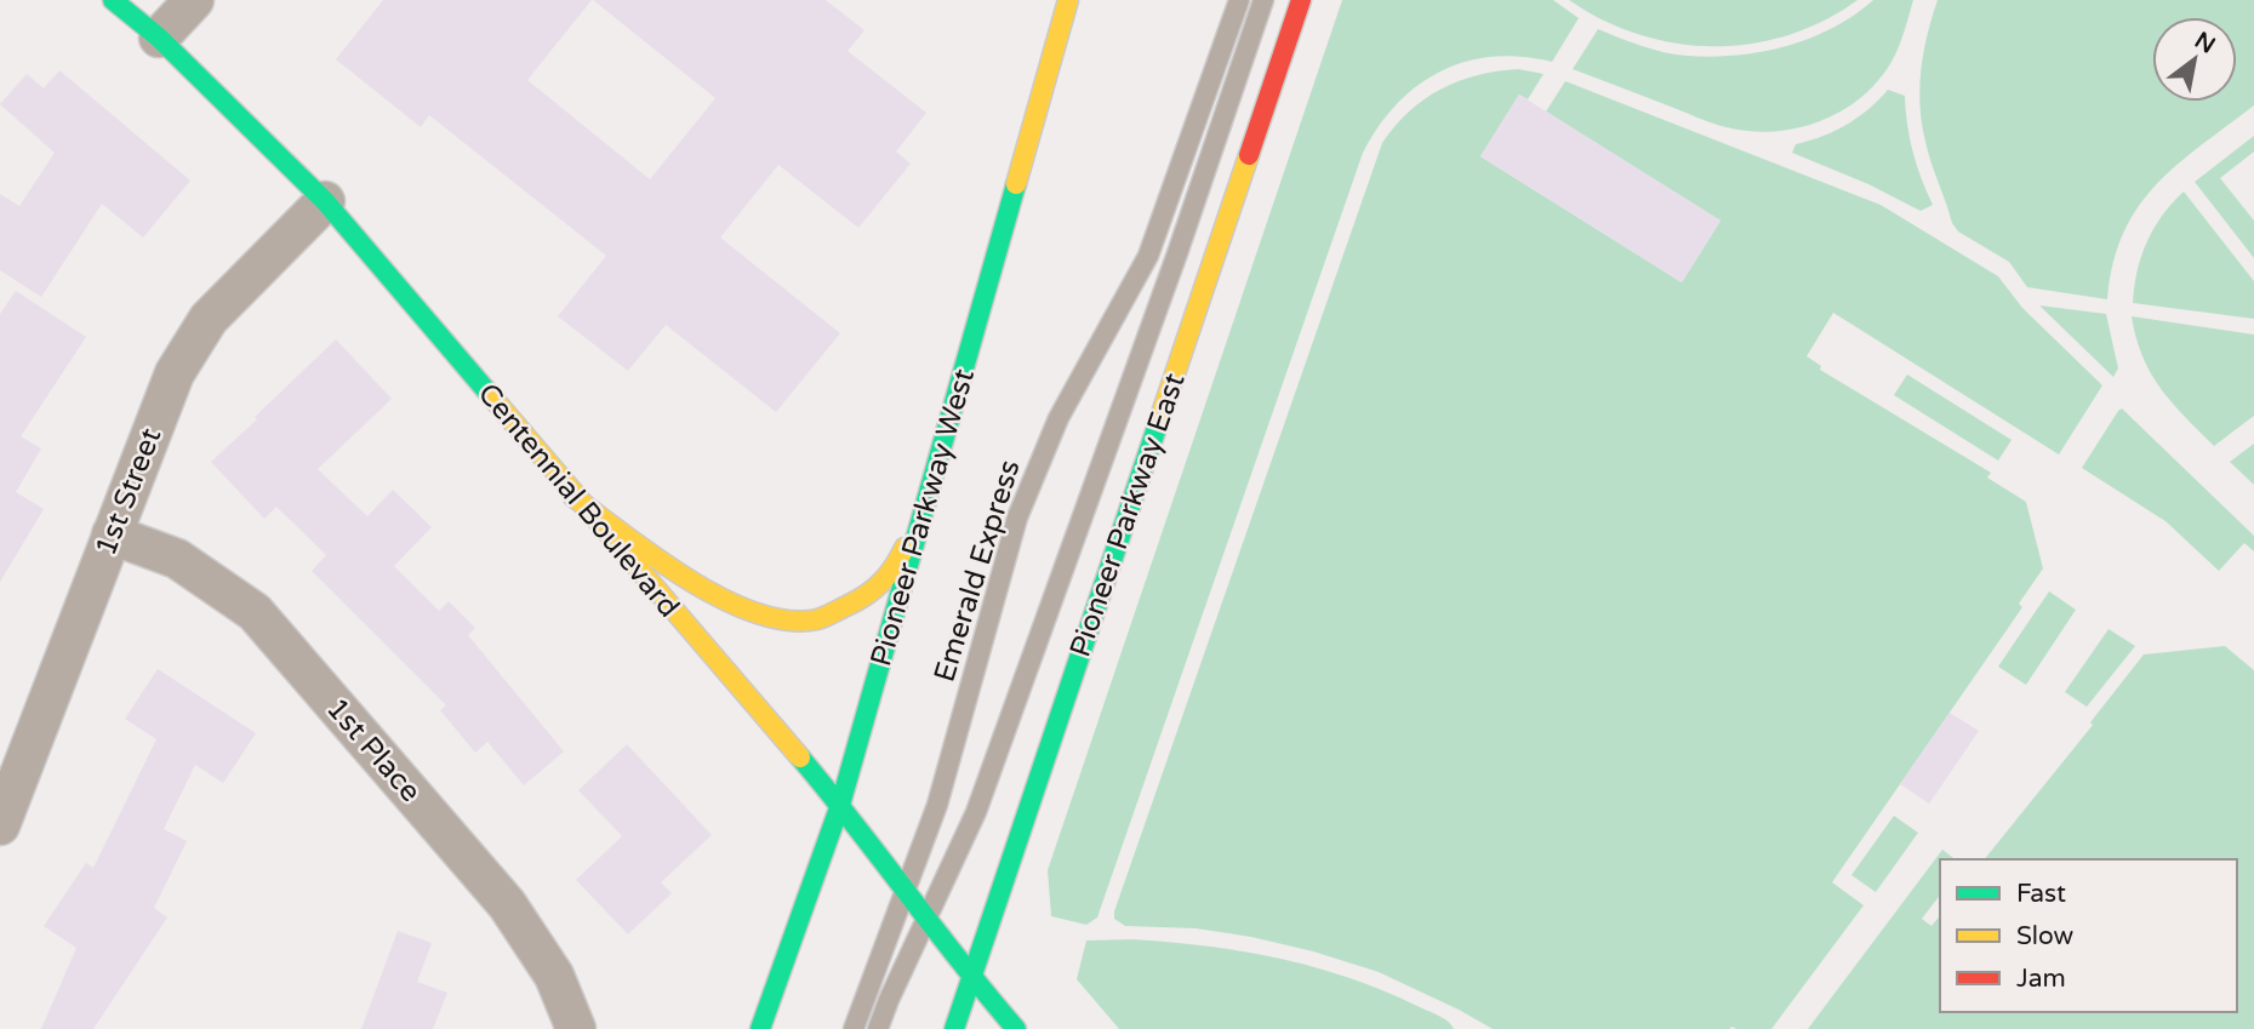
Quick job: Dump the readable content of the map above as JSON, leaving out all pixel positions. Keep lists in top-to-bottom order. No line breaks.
{"streets":{"main road":["Centennial Boulevard","Pioneer Parkway East","Pioneer Parkway West"],"street":["1st Street","1st Place"],"lane":["Emerald Express"]},"crossings":[["1st Street","Centennial Boulevard"],["1st Street","1st Place"],["Centennial Boulevard","Pioneer Parkway East"],["Centennial Boulevard","Pioneer Parkway West"],["Centennial Boulevard","Emerald Express"]],"legend":["Fast","Slow","Jam"],"north":"top right"}
